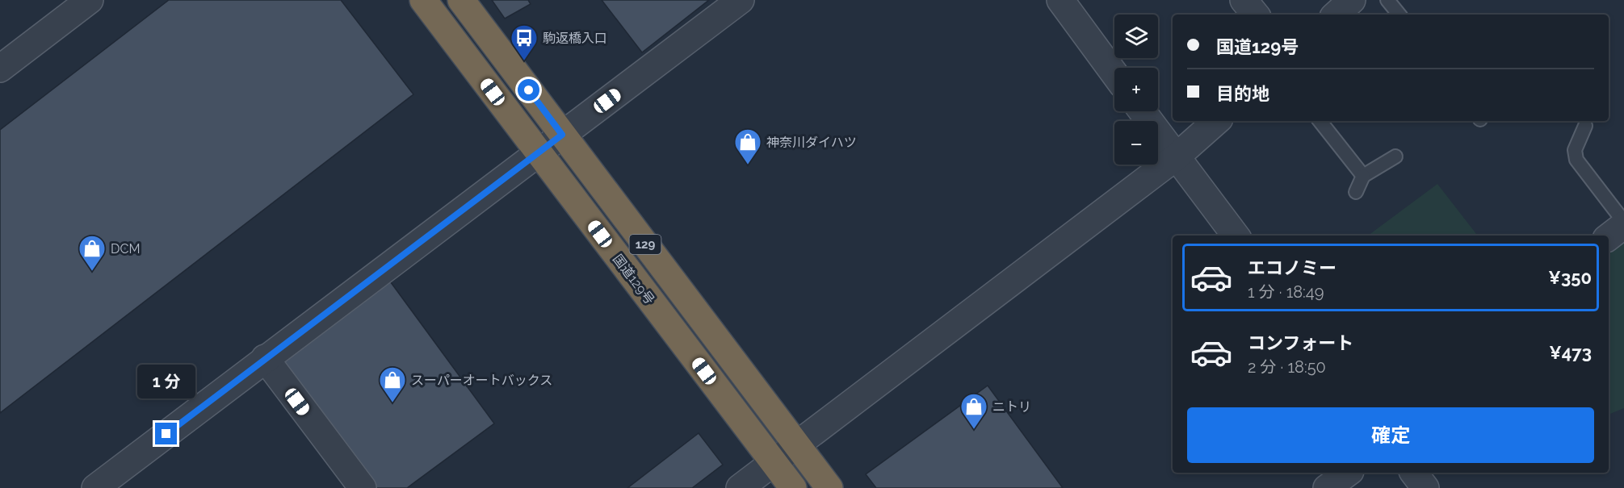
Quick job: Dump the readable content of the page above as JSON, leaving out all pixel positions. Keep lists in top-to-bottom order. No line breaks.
{"streets":{"highway":["129","国道129号"]},"places":{"bus stop":["駒返橋入口"],"shop":["神奈川ダイハツ","DCM","スーパーオートバックス","ニトリ"]},"page":{"map_buttons":["+","−"],"banner":["国道129号","目的地"],"list":[{"name":"エコノミー","note":"1 分 · 18:49","value":"¥350"},{"name":"コンフォート","note":"2 分 · 18:50","value":"¥473"}],"bubble":"1 分","buttons":"確定"}}
